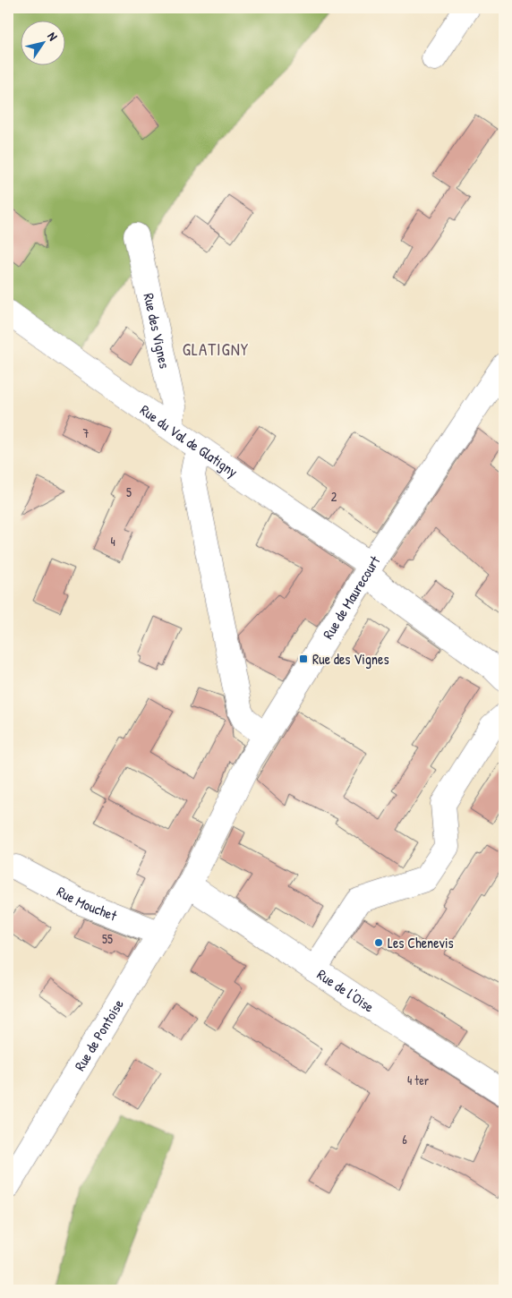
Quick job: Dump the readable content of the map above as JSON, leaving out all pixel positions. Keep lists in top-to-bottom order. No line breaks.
{"streets":{"street":["Rue des Vignes","Rue du Val de Glatigny","Rue de Maurecourt","Rue Mouchet","Rue de l'Oise","Rue de Pontoise"]},"crossings":[["Rue des Vignes","Rue du Val de Glatigny"],["Rue du Val de Glatigny","Rue de Maurecourt"],["Rue de Maurecourt","Rue de l'Oise"],["Rue de Maurecourt","Rue de Pontoise"],["Rue Mouchet","Rue de Pontoise"],["Rue de l'Oise","Rue de Pontoise"]],"districts":["GLATIGNY"],"places":{"transit":["Rue des Vignes"],"other":["Les Chenevis"]},"house_numbers":["7","5","2","4","55","4 ter","6"],"north":"top right"}
